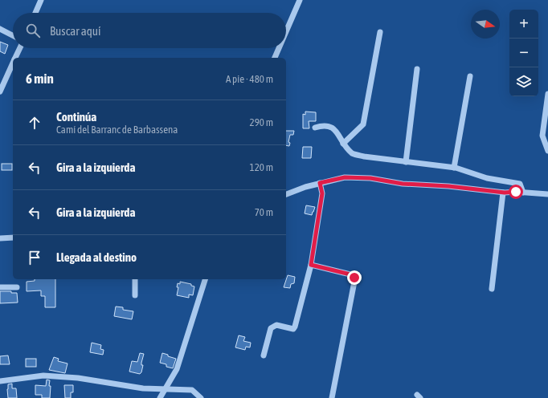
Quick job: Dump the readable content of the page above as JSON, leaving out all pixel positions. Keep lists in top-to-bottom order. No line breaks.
{"north":"right","page":{"map_buttons":["+","−"],"search":"Buscar aquí","heading":["6 min","A pie · 480 m"],"list":[["Continúa","Camí del Barranc de Barbassena","290 m"],["Gira a la izquierda","120 m"],["Gira a la izquierda","70 m"],"Llegada al destino"]}}
